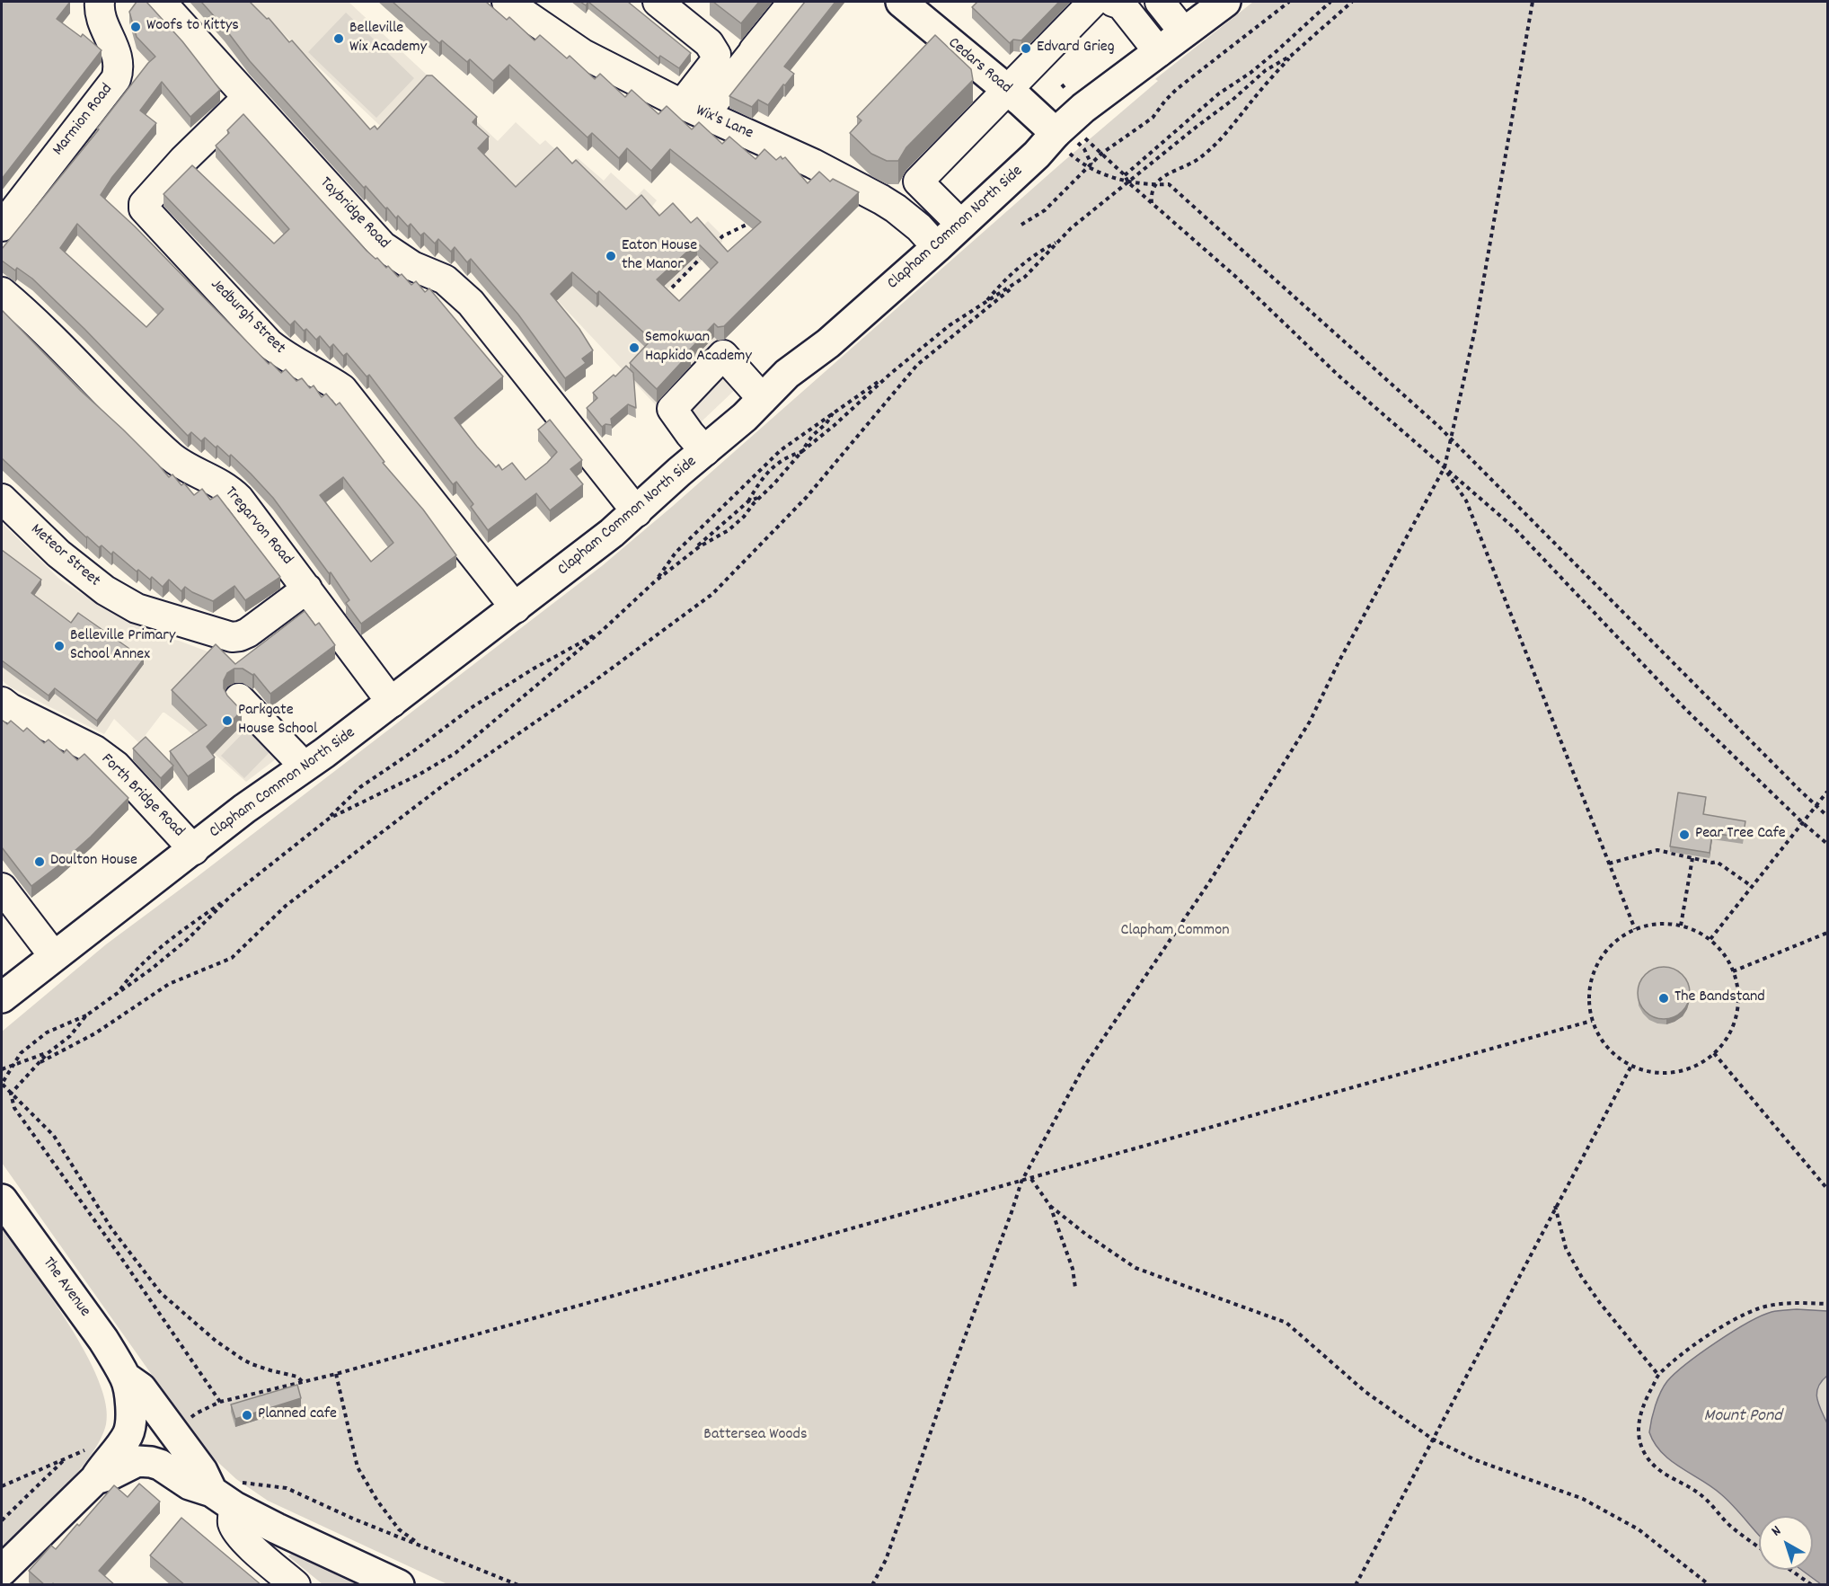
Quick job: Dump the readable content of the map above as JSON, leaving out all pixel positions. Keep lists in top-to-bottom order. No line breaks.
{"streets":{"main road":["Cedars Road","Clapham Common North Side","The Avenue"],"street":["Marmion Road","Wix's Lane","Taybridge Road","Jedburgh Street","Tregarvon Road","Meteor Street","Forth Bridge Road"]},"crossings":[["Cedars Road","Clapham Common North Side"],["Wix's Lane","Clapham Common North Side"],["Taybridge Road","Clapham Common North Side"],["Taybridge Road","Jedburgh Street"],["Clapham Common North Side","Jedburgh Street"],["Clapham Common North Side","Tregarvon Road"],["Clapham Common North Side","Forth Bridge Road"],["Tregarvon Road","Meteor Street"]],"water":["Mount Pond"],"parks":["Clapham Common","Battersea Woods"],"places":["Woofs to Kittys","Belleville Wix Academy","Edvard Grieg","Eaton House the Manor","Semokwan Hapkido Academy","Belleville Primary School Annex","Parkgate House School","Pear Tree Cafe","Doulton House","The Bandstand","Planned cafe"],"north":"top left"}
